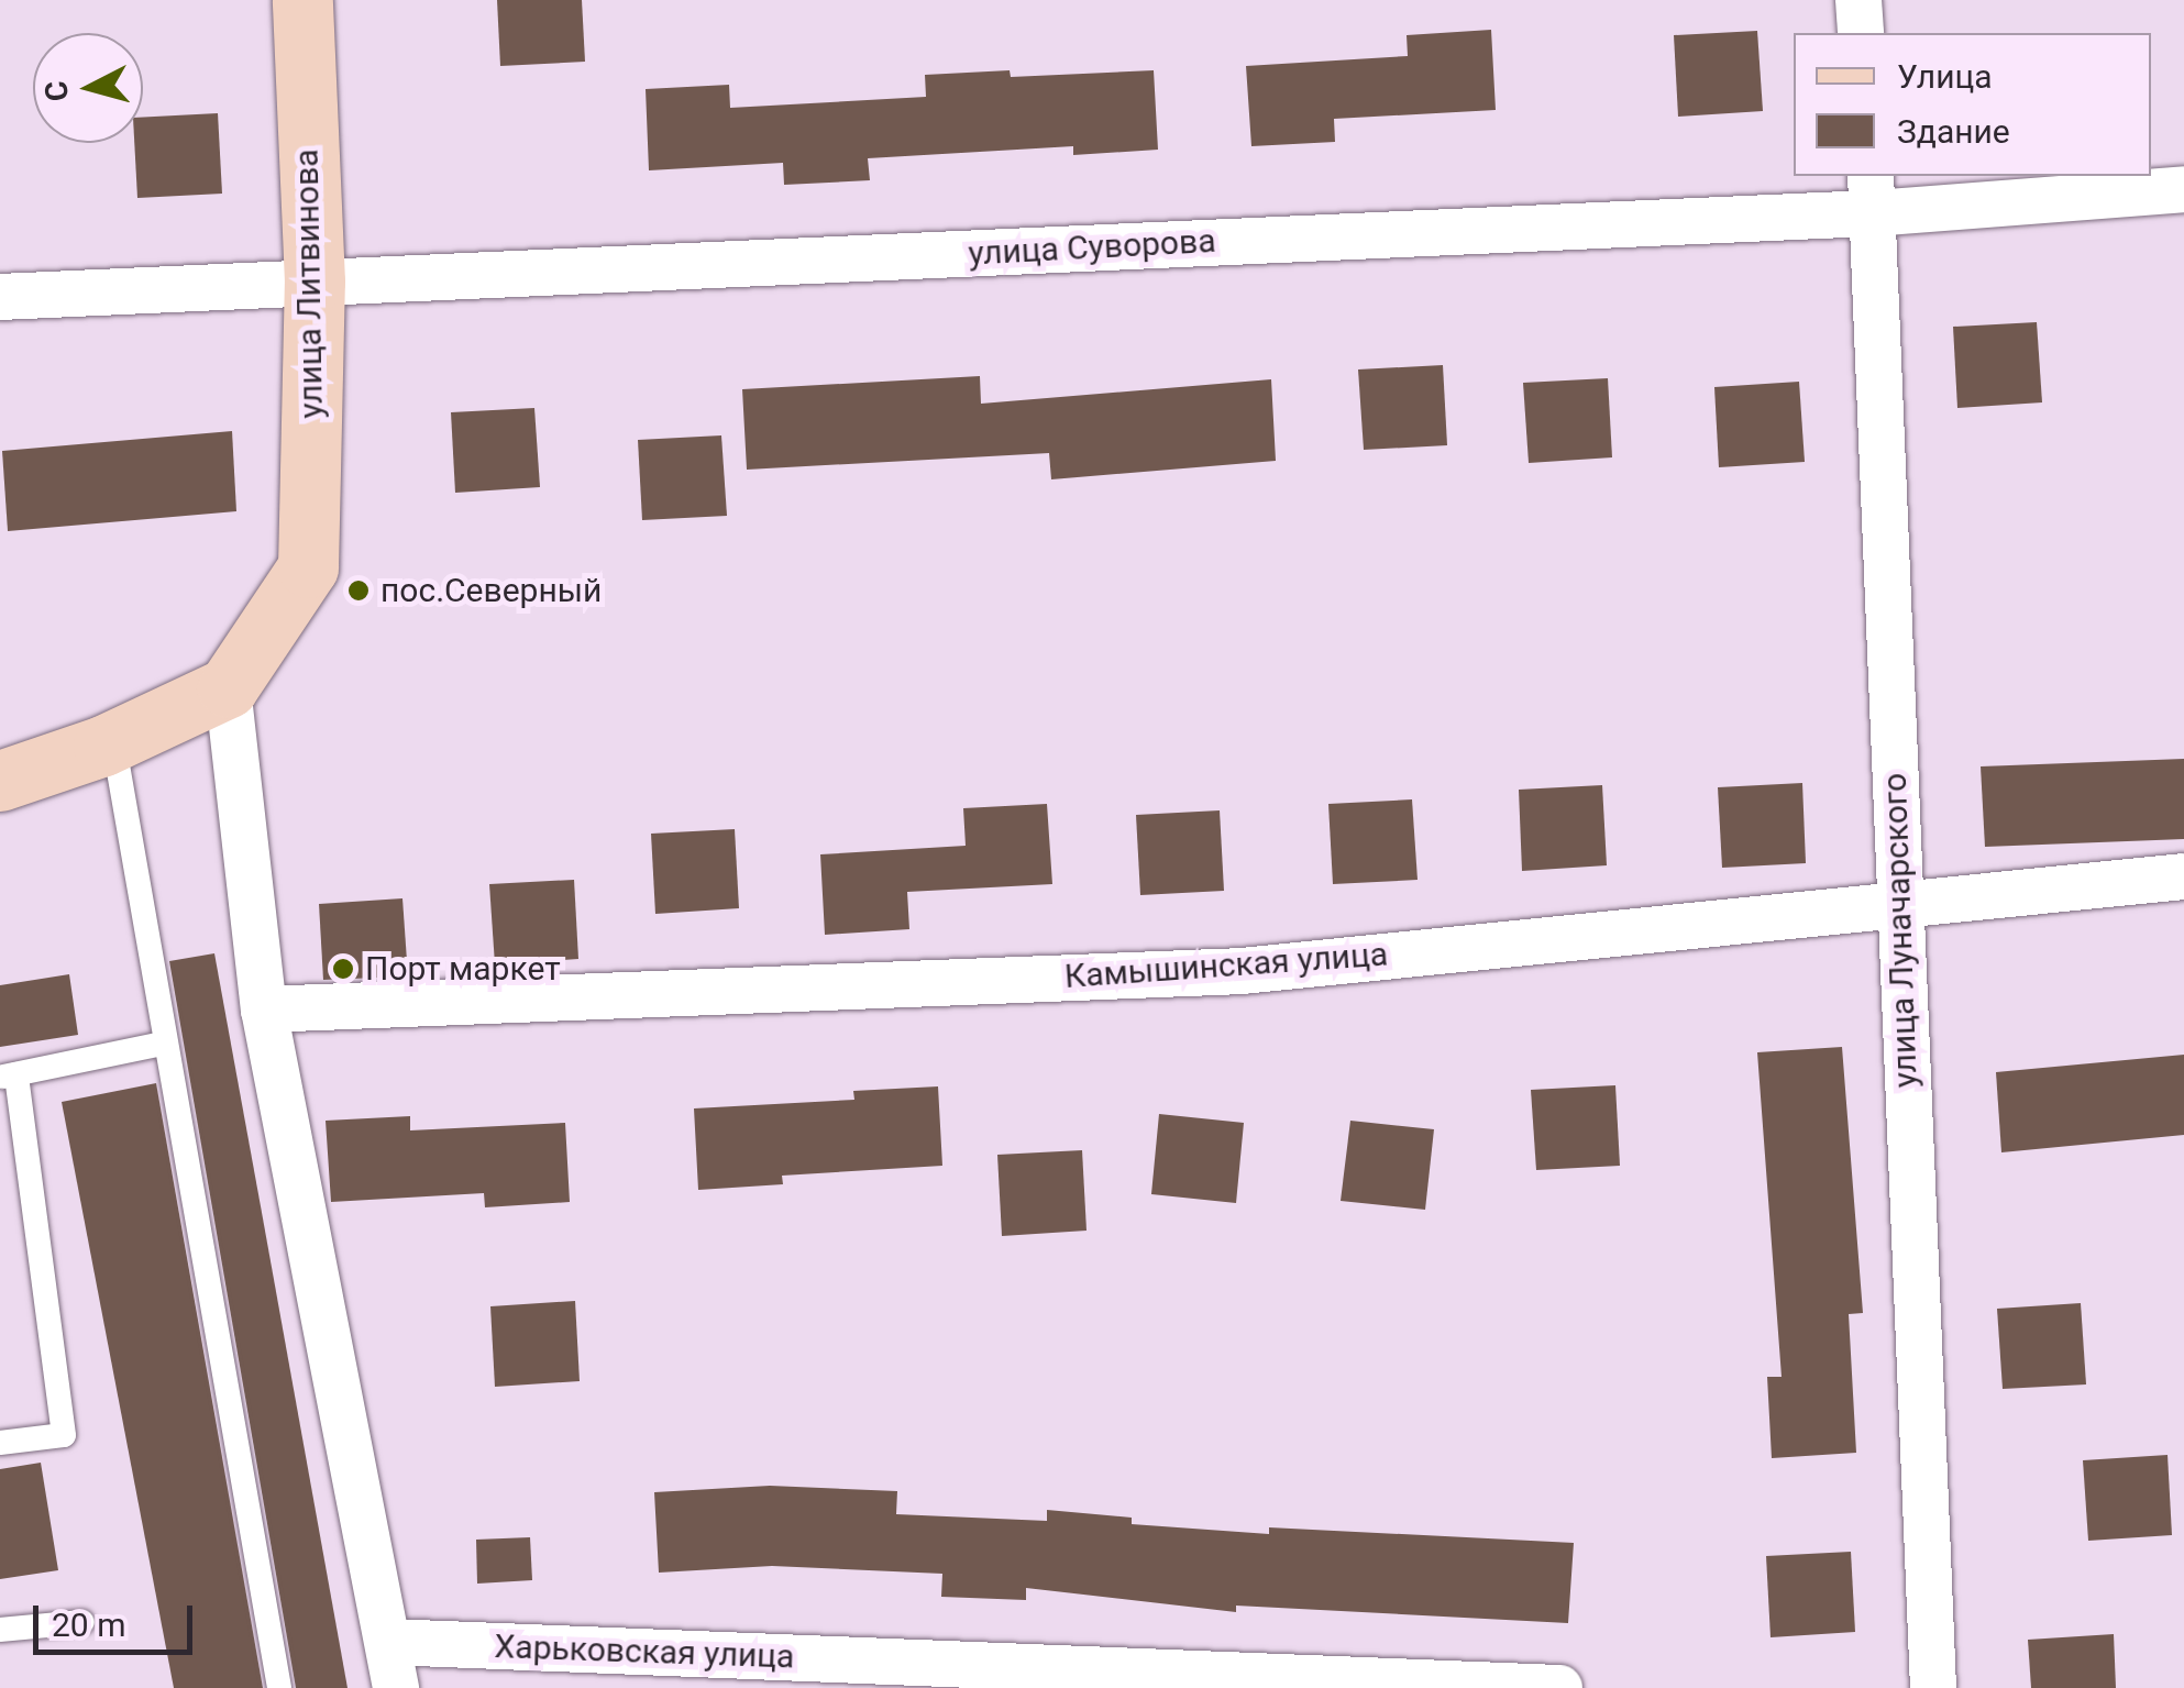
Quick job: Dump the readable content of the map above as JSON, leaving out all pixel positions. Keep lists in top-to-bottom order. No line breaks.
{"streets":{"street":["улица Суворова","улица Литвинова","улица Луначарского","Камышинская улица","Харьковская улица"]},"crossings":[["улица Суворова","улица Литвинова"],["улица Суворова","улица Луначарского"],["улица Луначарского","Камышинская улица"]],"places":["пос.Северный","Порт маркет"],"legend":["Улица","Здание"],"scale_bar":"20 m","north":"left"}
